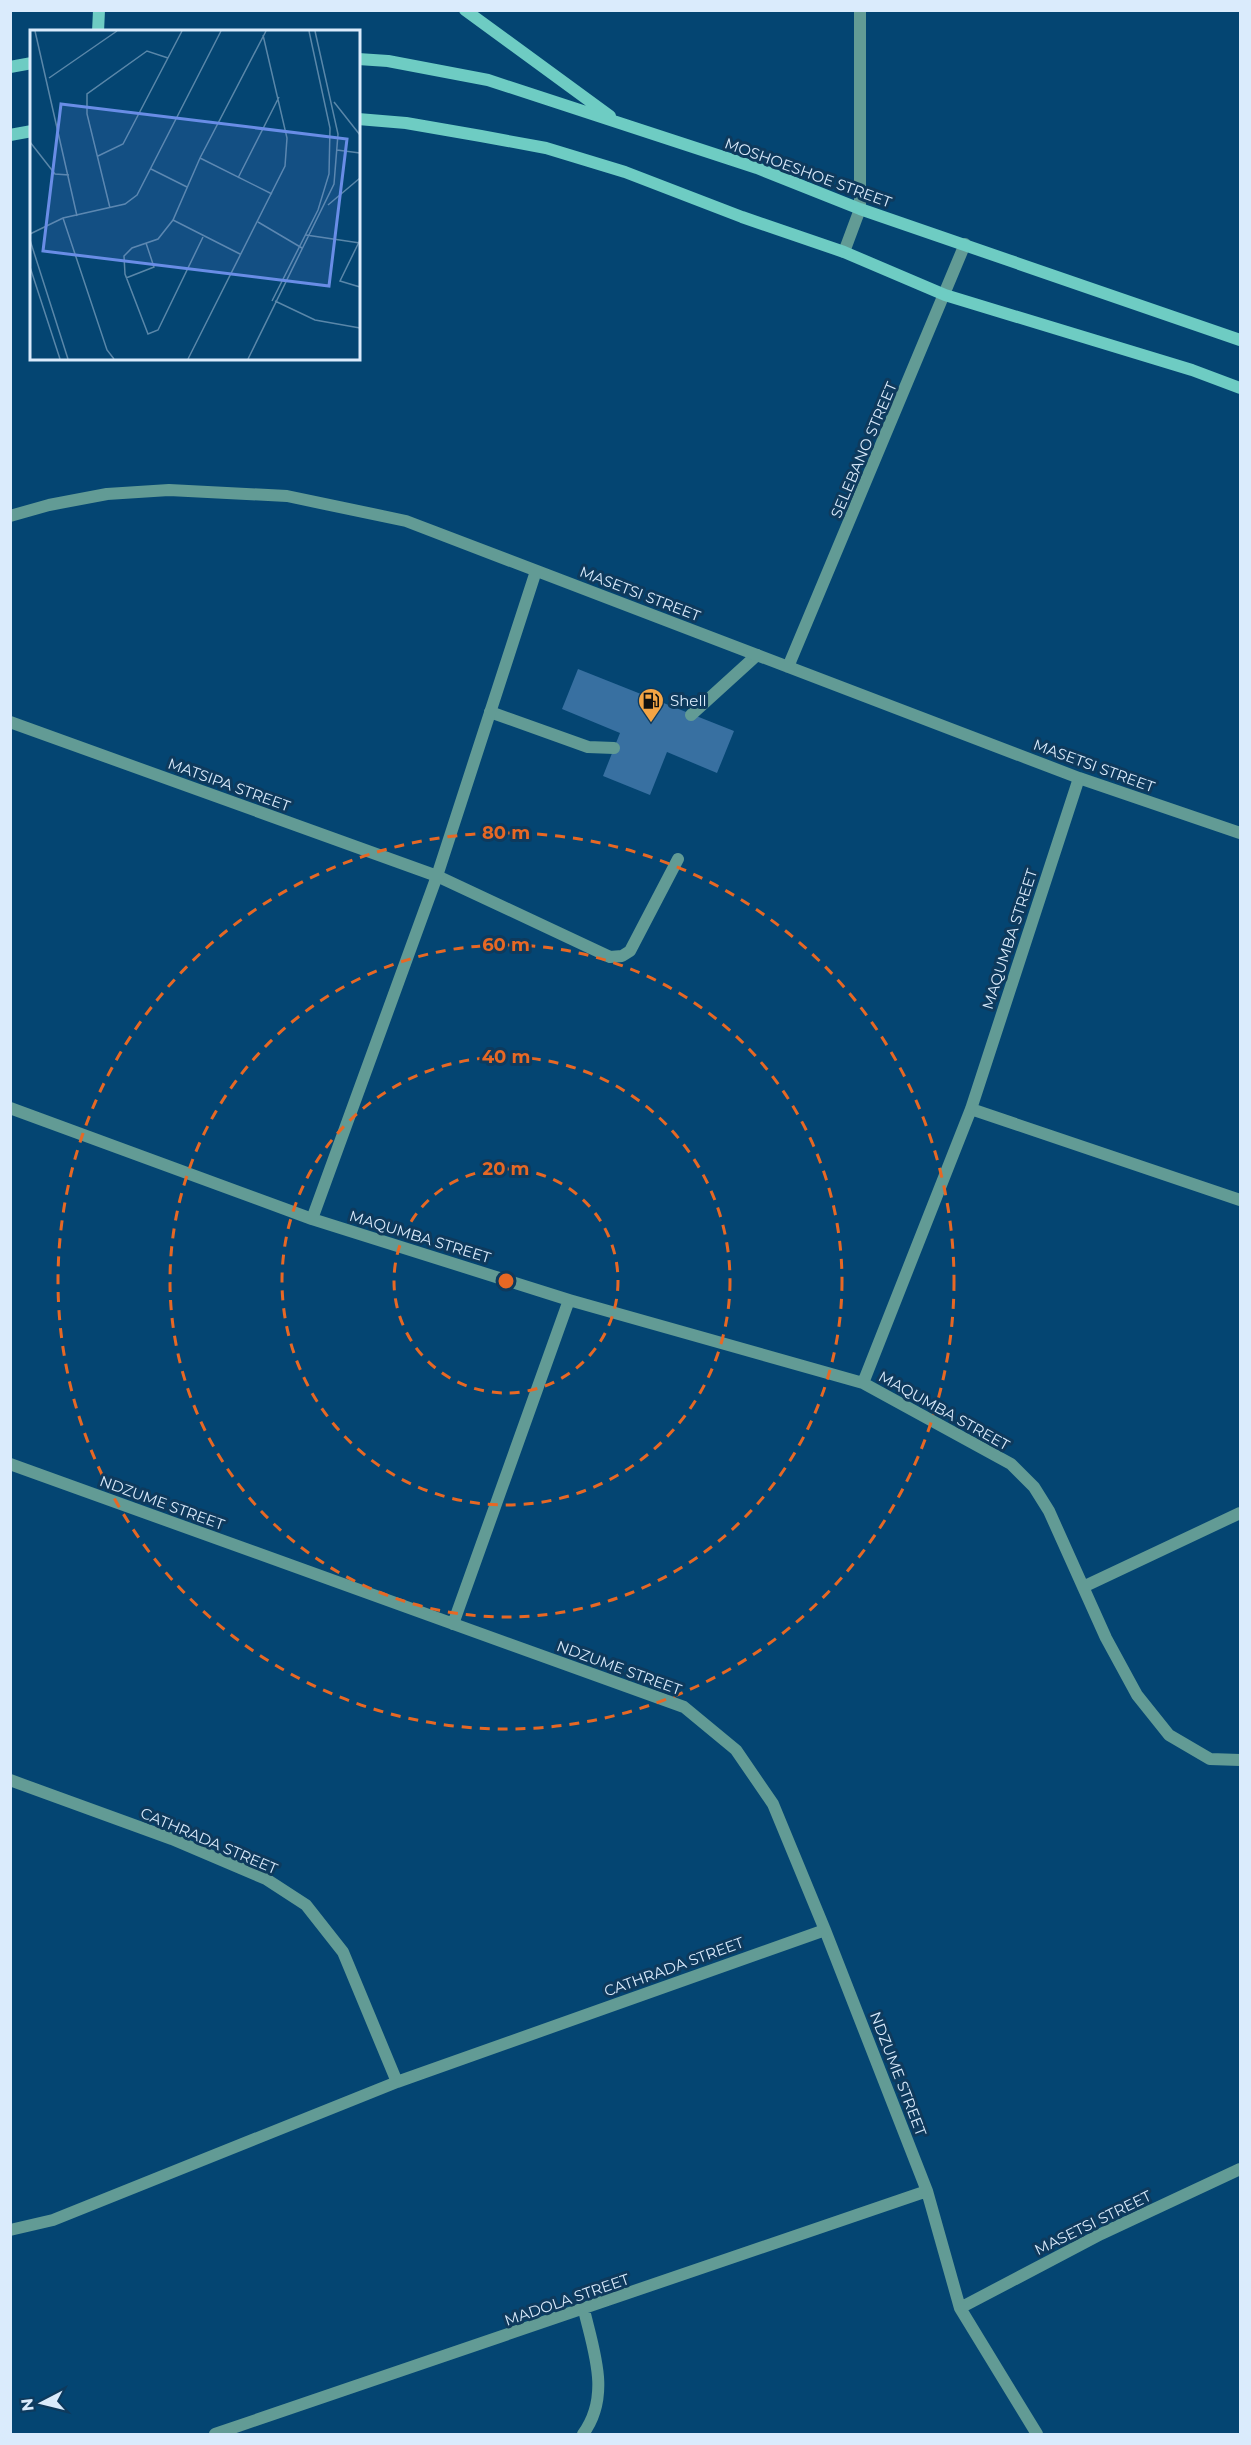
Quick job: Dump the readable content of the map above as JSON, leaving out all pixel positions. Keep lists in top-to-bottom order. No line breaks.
{"streets":{"street":["MOSHOESHOE STREET","SELEBANO STREET","MASETSI STREET","MATSIPA STREET","MAQUMBA STREET","NDZUME STREET","CATHRADA STREET","MADOLA STREET"]},"crossings":[["MOSHOESHOE STREET","SELEBANO STREET"],["SELEBANO STREET","MASETSI STREET"],["MASETSI STREET","MAQUMBA STREET"],["MASETSI STREET","NDZUME STREET"],["NDZUME STREET","CATHRADA STREET"],["NDZUME STREET","MADOLA STREET"]],"places":{"fuel station":["Shell"]},"north":"left","rings":["80 m","60 m","40 m","20 m"]}
